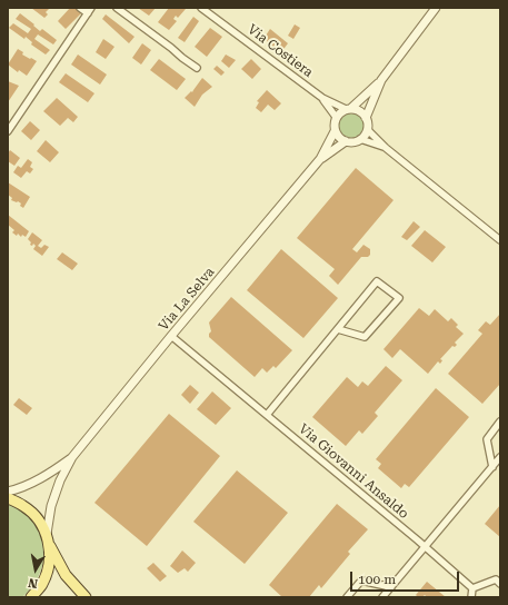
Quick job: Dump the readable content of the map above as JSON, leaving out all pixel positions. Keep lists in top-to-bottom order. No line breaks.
{"streets":{"street":["Via Costiera","Via La Selva","Via Giovanni Ansaldo"]},"crossings":[["Via Costiera","Via La Selva"],["Via La Selva","Via Giovanni Ansaldo"]],"scale_bar":"100 m","north":"bottom"}
